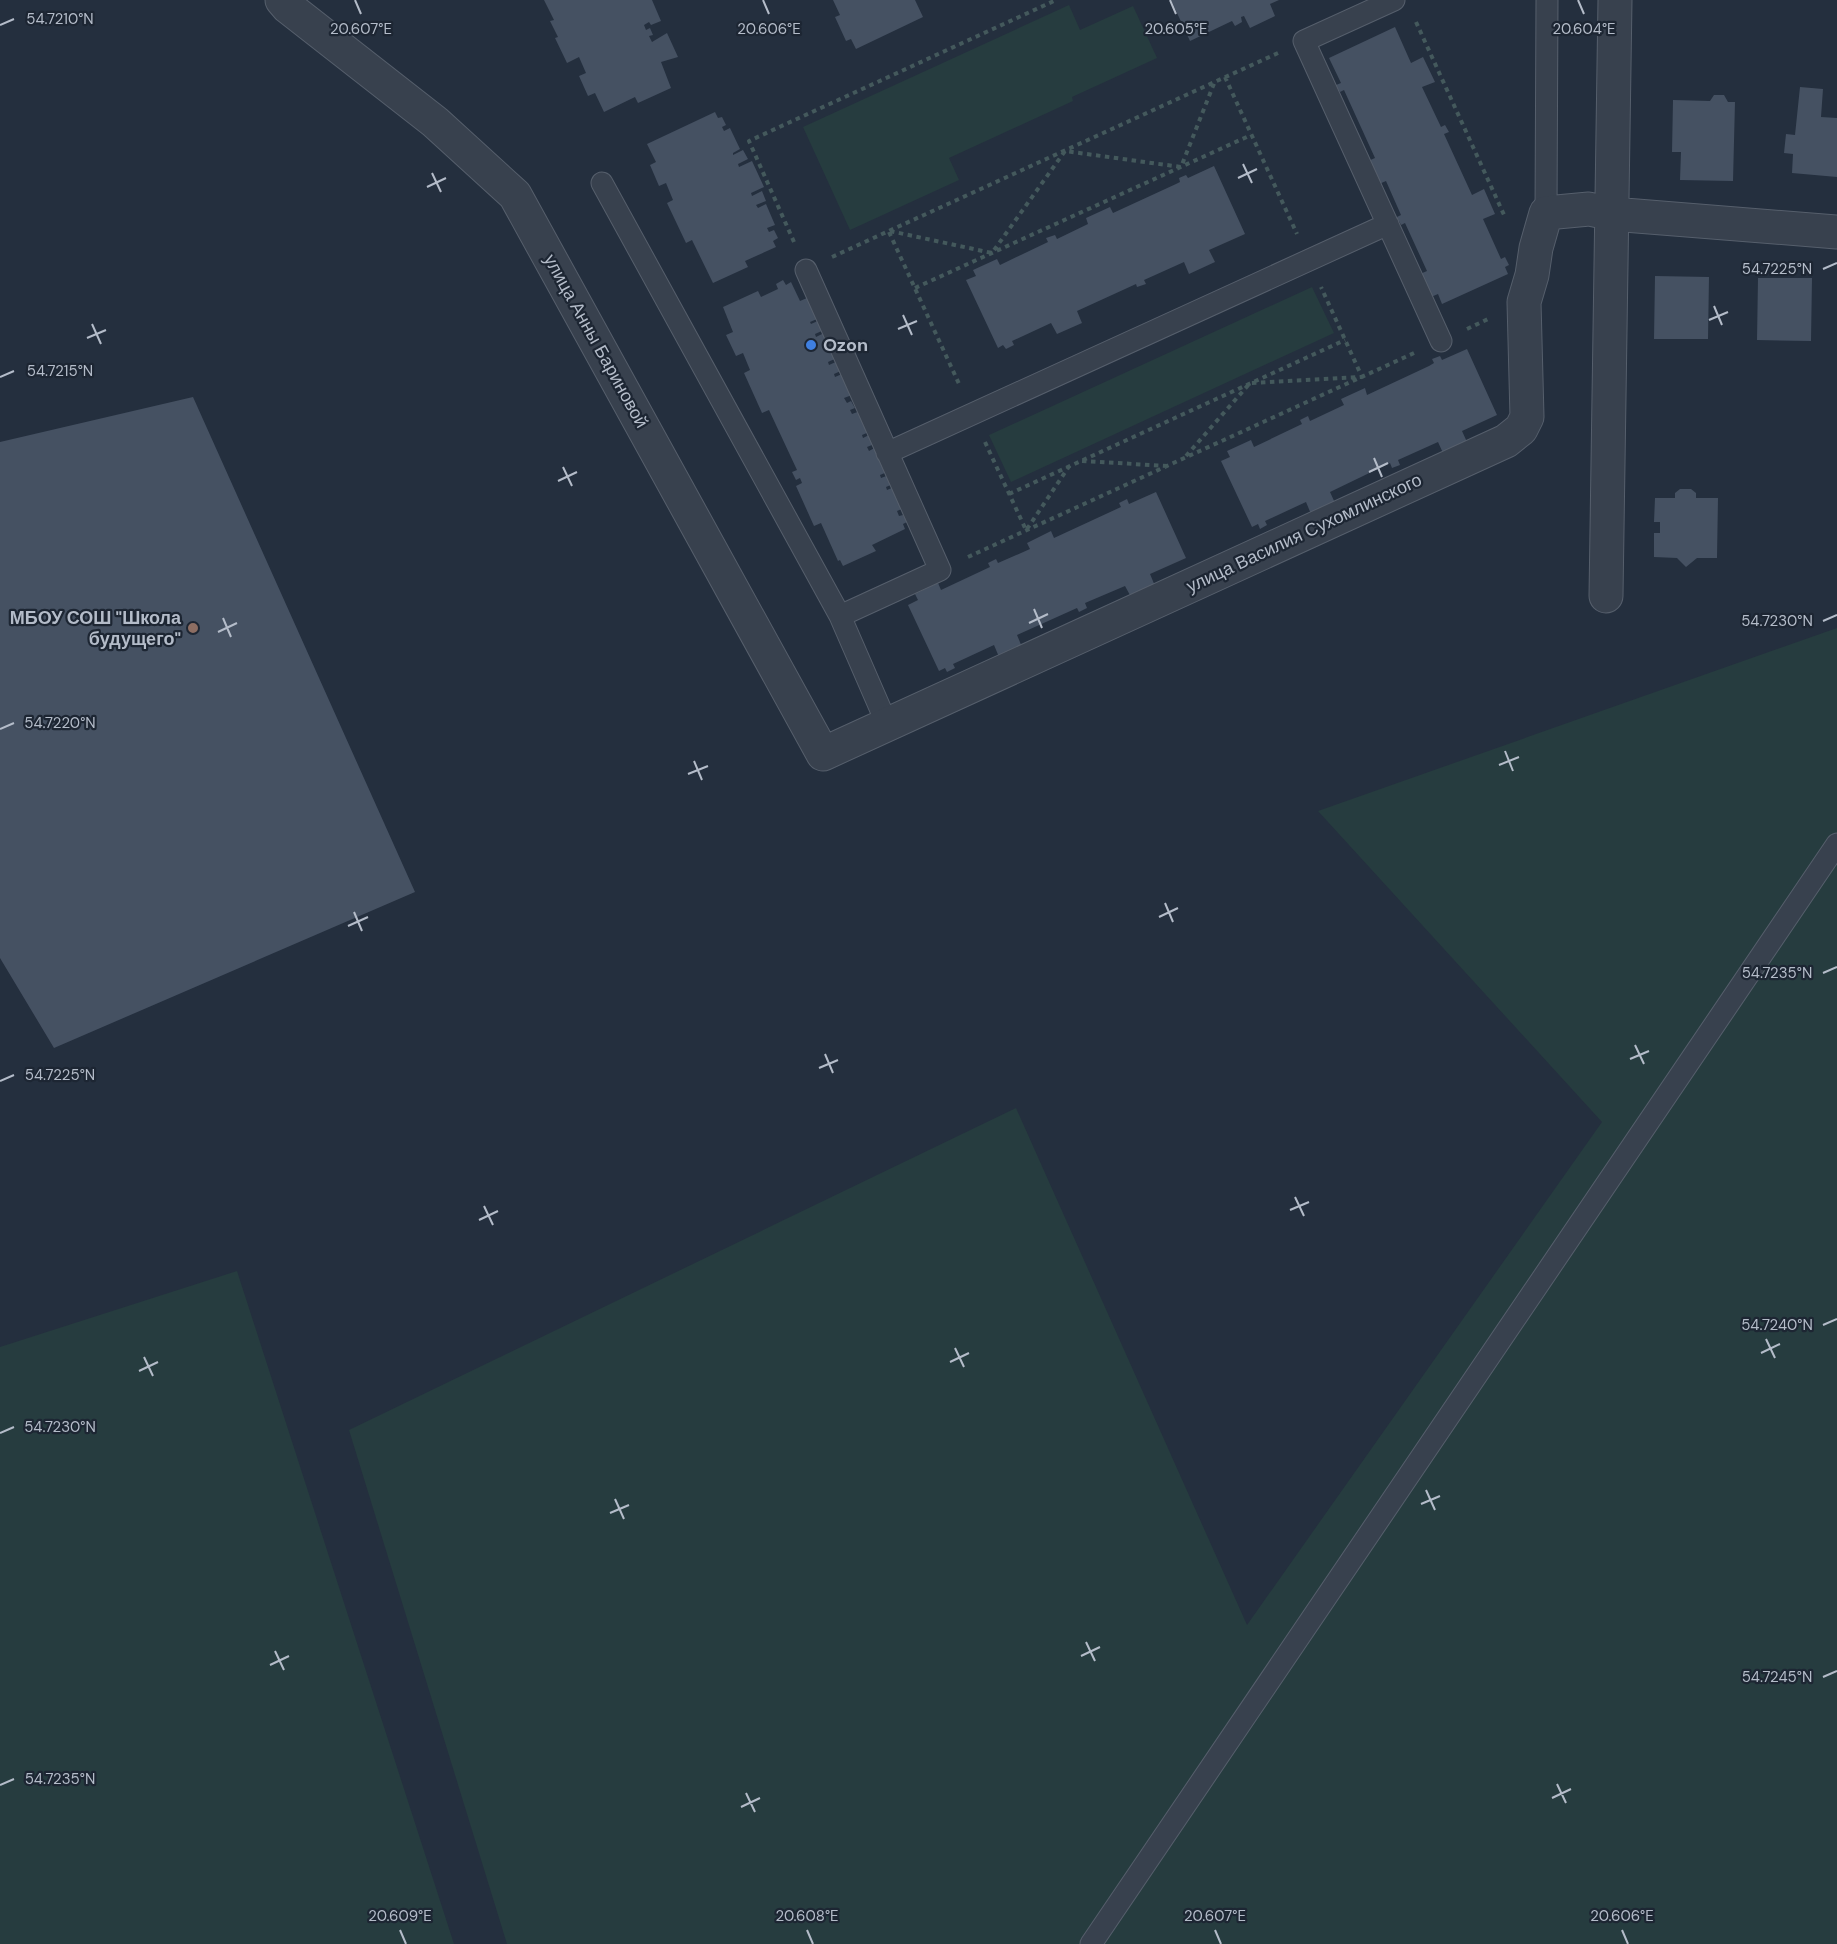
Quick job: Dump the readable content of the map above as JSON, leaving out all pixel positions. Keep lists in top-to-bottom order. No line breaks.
{"streets":{"street":["улица Анны Бариновой","улица Василия Сухомлинского"]},"crossings":[["улица Анны Бариновой","улица Василия Сухомлинского"]],"places":["Ozon","МБОУ СОШ \"Школа будущего\""],"coordinates":["54.7210°N","20.607°E","20.606°E","20.605°E","20.604°E","54.7225°N","54.7215°N","54.7230°N","54.7220°N","54.7235°N","54.7240°N","54.7245°N","20.609°E","20.608°E"]}
